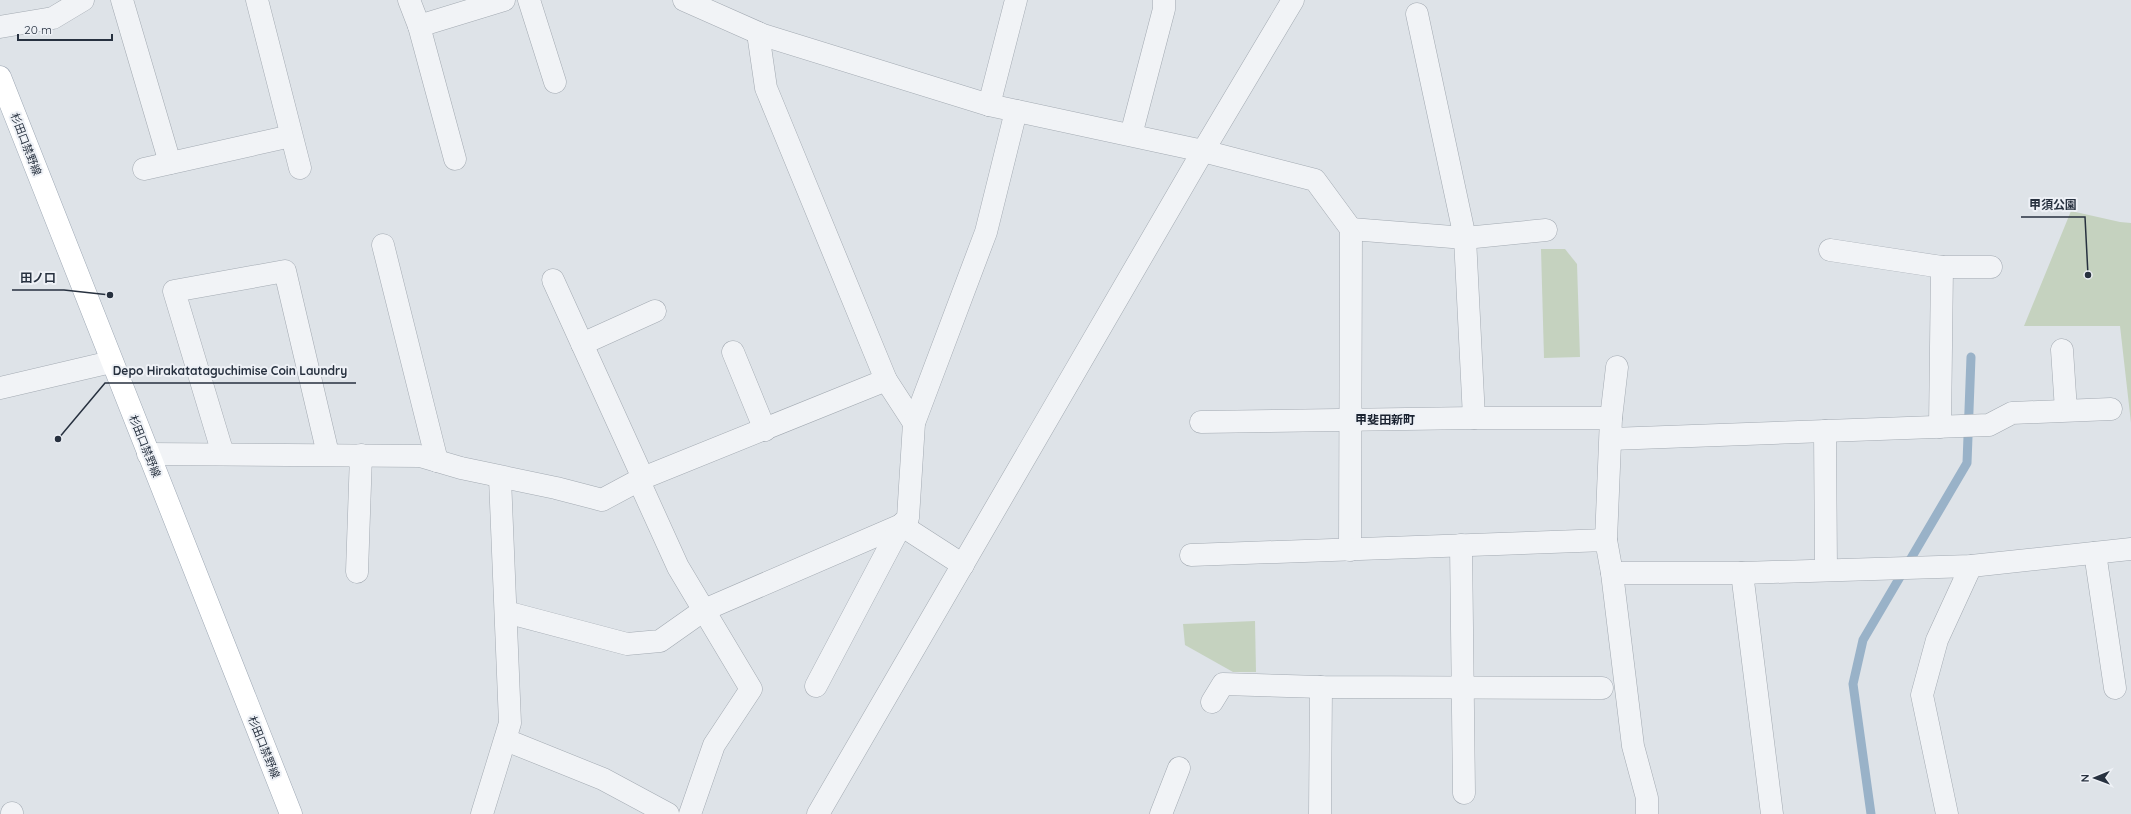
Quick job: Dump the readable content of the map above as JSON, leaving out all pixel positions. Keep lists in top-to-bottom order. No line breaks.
{"streets":{"main road":["杉田口禁野線"]},"districts":["甲斐田新町"],"places":["甲須公園","田ノ口","Depo Hirakatataguchimise Coin Laundry"],"scale_bar":"20 m","north":"left"}
